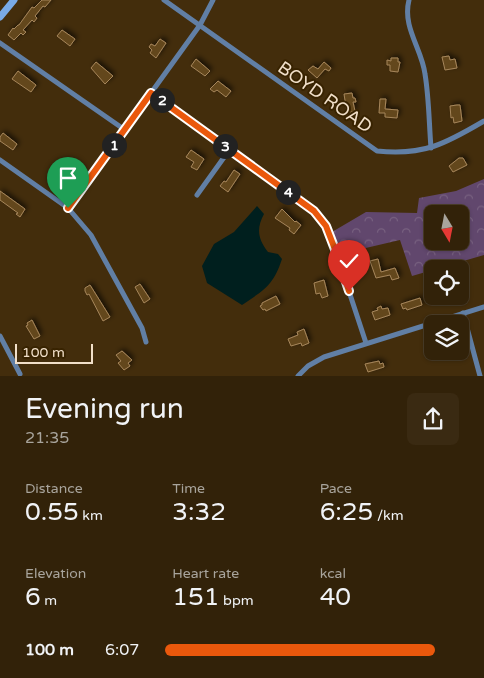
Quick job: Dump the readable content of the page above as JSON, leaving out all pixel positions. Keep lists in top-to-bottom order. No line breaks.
{"streets":{"street":["BOYD ROAD"]},"scale_bar":"100 m","north":"bottom","page":{"pins":["2","1","3","4"],"scale":"100 m","heading":["Evening run","21:35"],"stats":[["Distance","0.55 km"],["Time","3:32"],["Pace","6:25 /km"],["Elevation","6 m"],["Heart rate","151 bpm"],["kcal","40"]],"list":[{"name":"100 m","note":"6:07"}]}}
